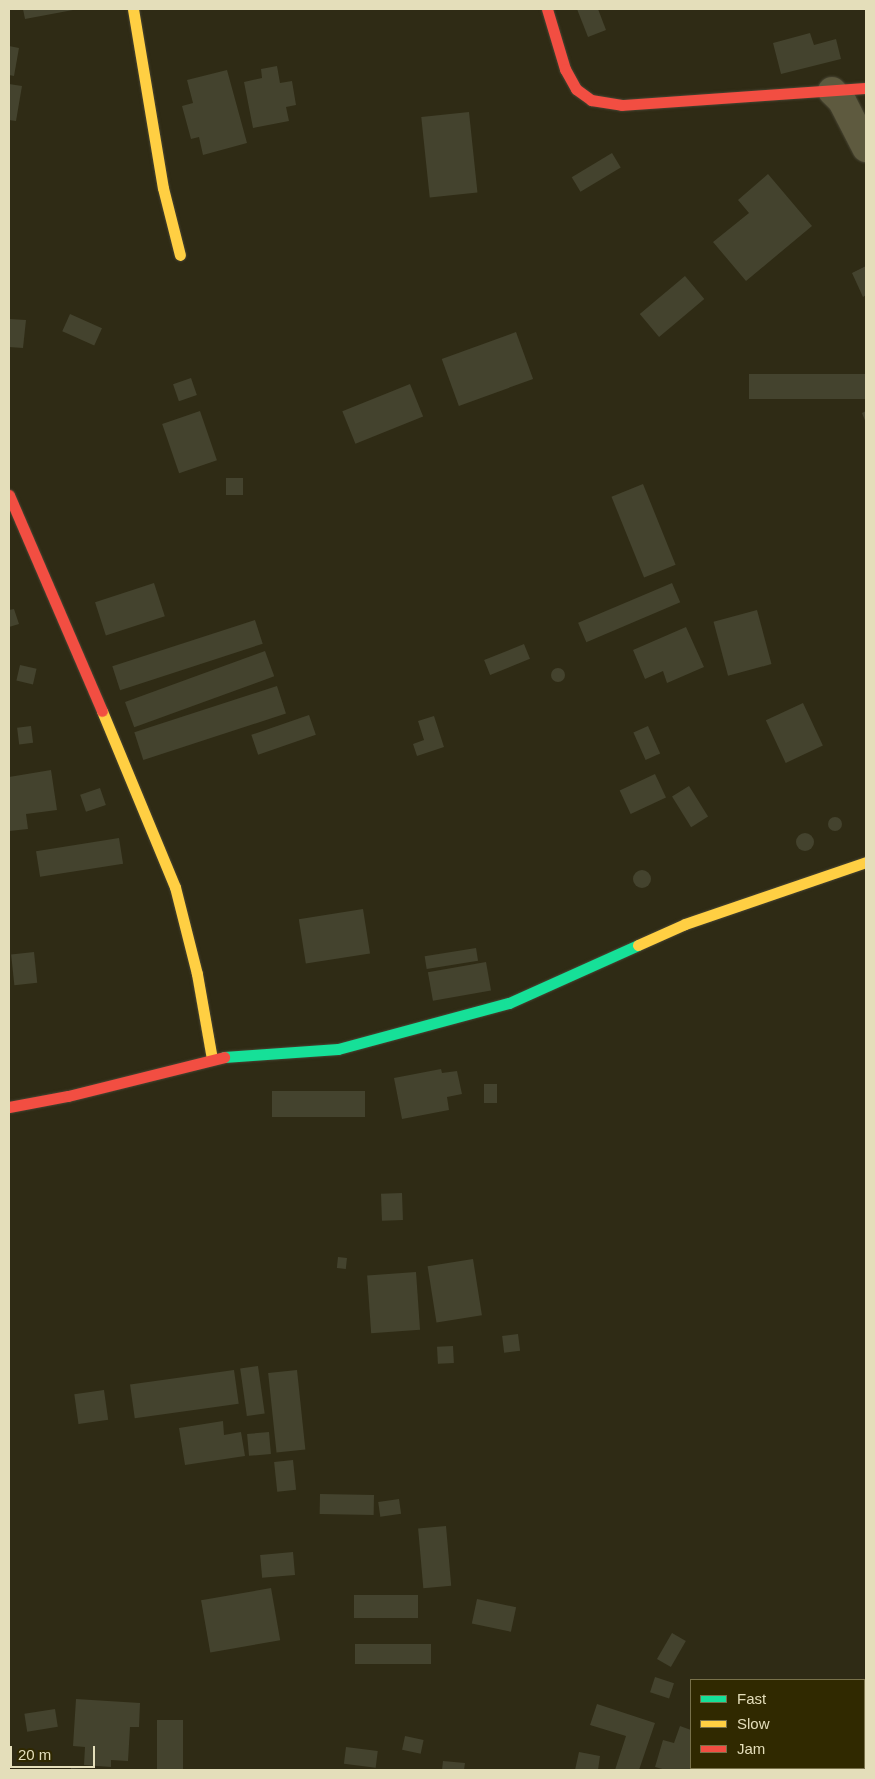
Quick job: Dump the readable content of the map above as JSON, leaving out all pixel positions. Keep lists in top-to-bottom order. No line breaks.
{"legend":["Fast","Slow","Jam"],"scale_bar":"20 m"}
